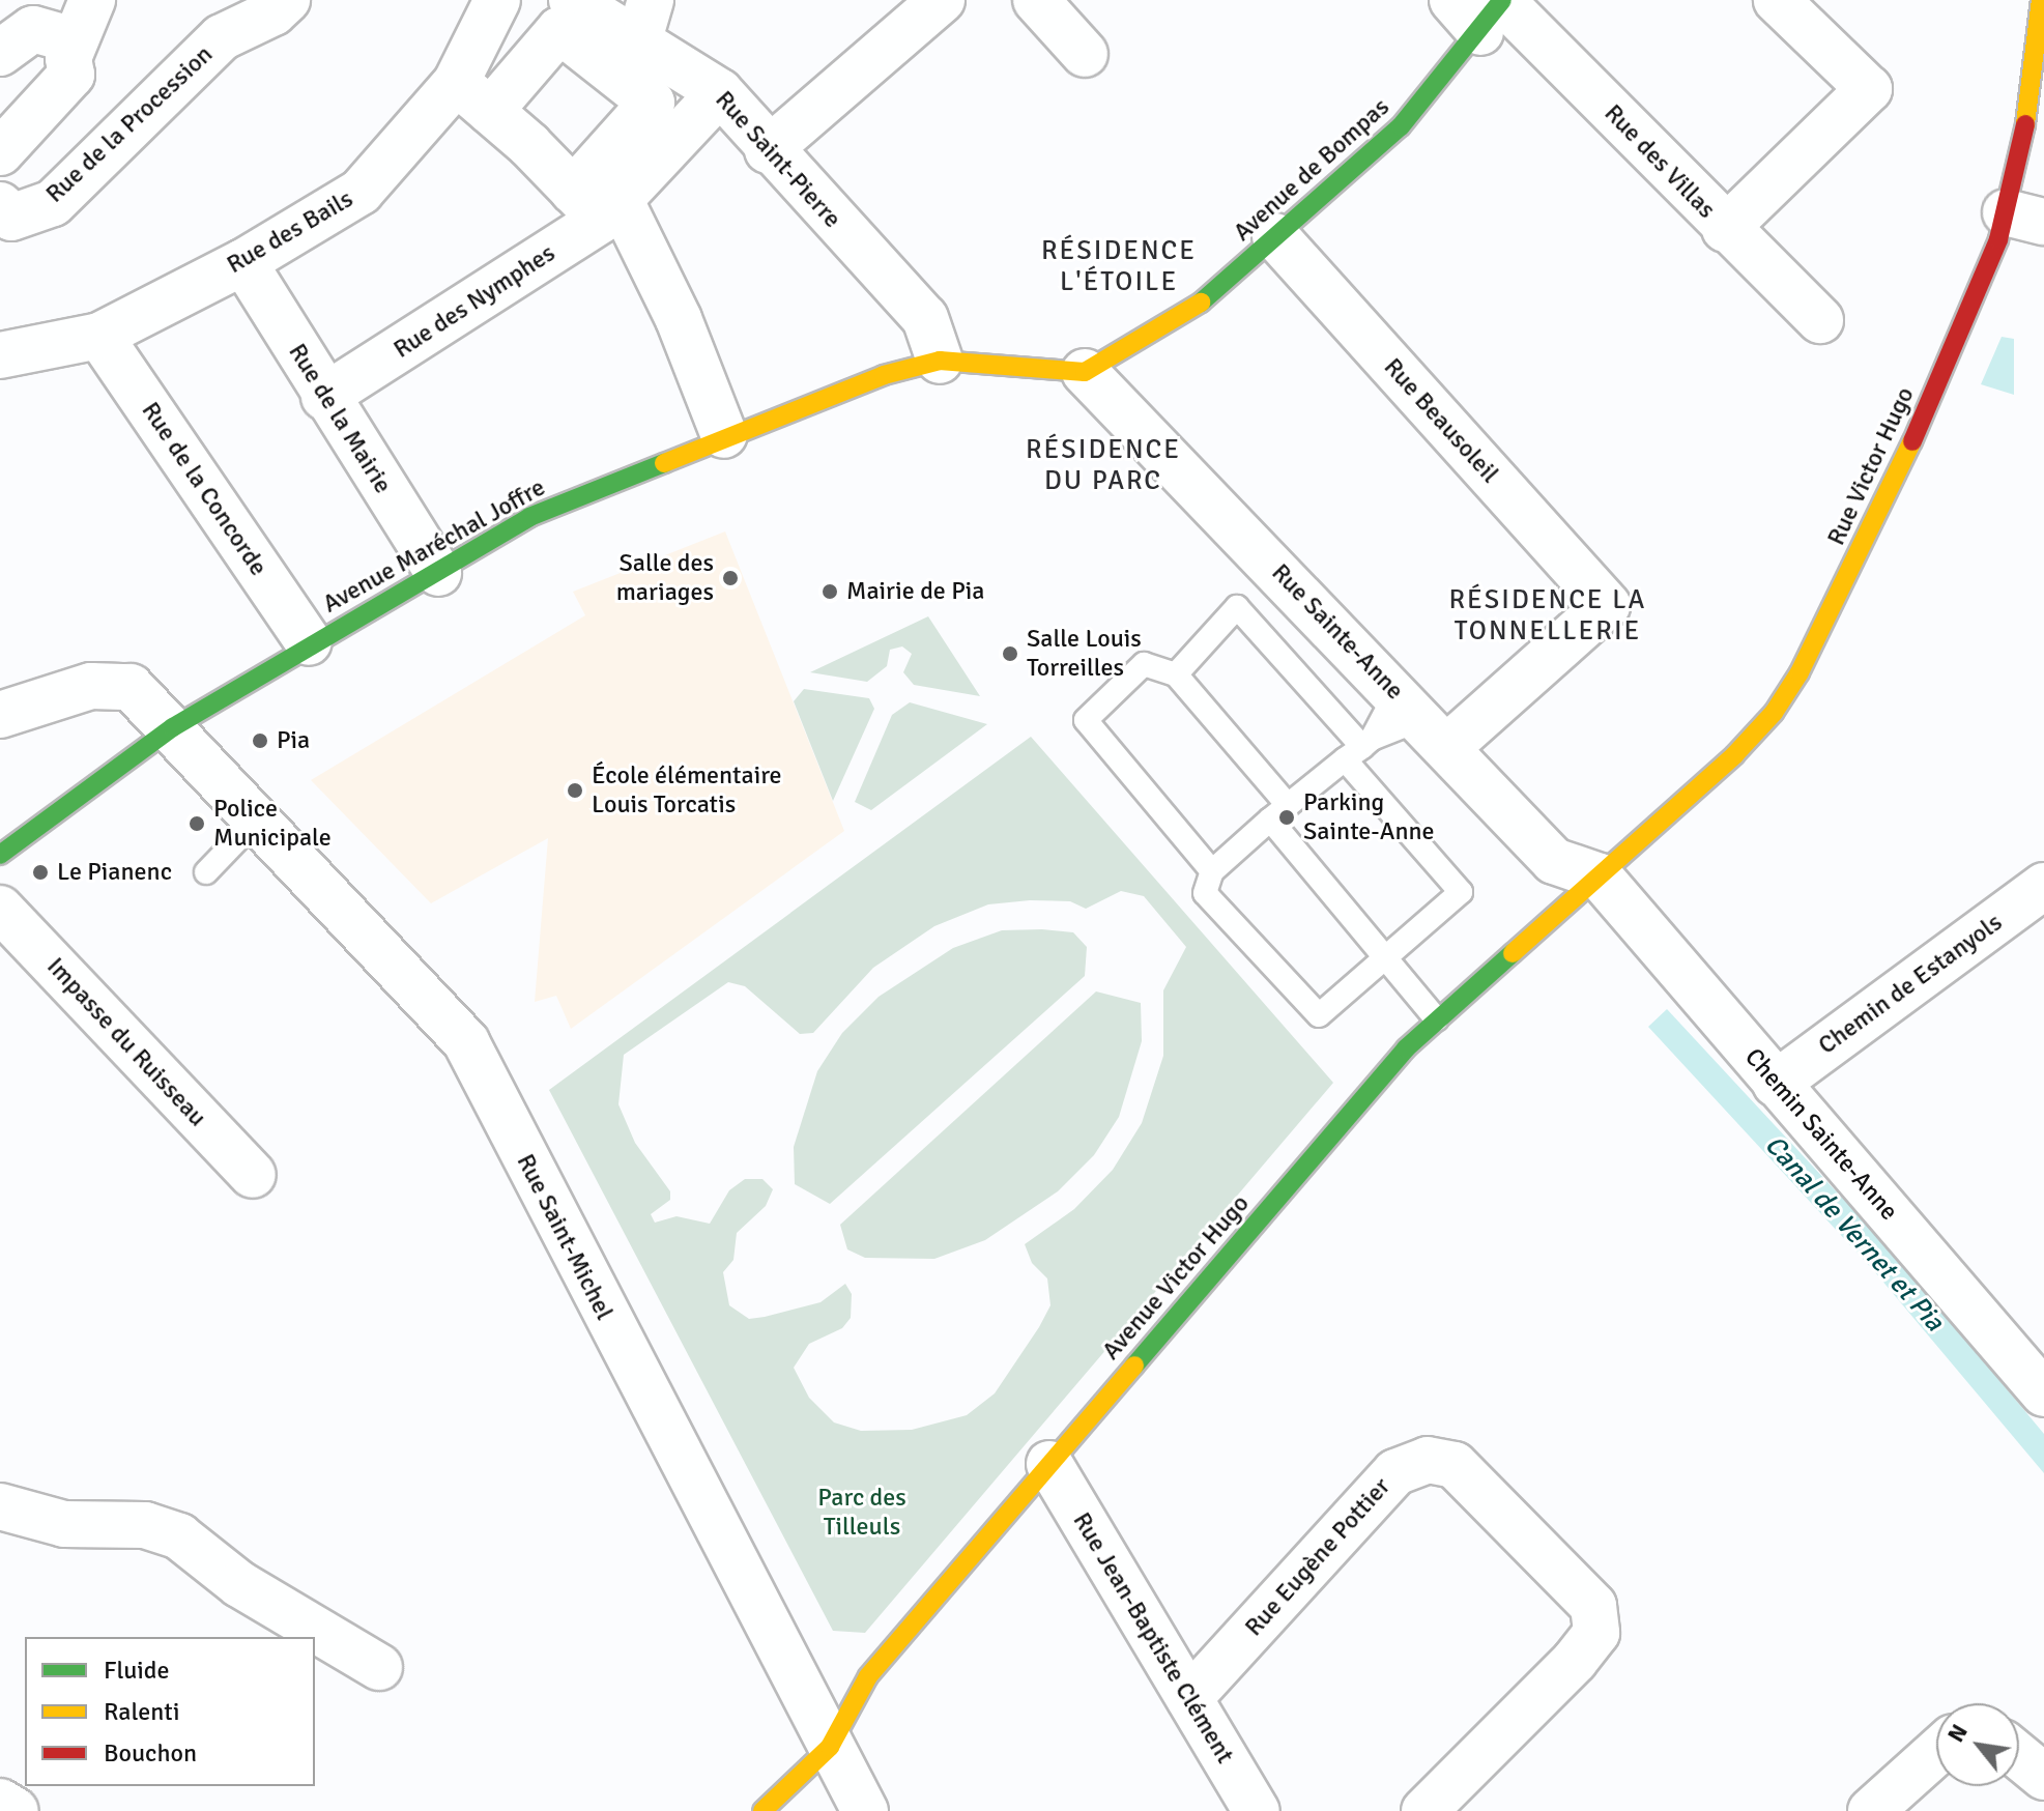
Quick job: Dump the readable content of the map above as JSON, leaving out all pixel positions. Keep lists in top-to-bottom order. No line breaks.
{"streets":{"main road":["Avenue de Bompas","Rue Victor Hugo","Avenue Maréchal Joffre","Avenue Victor Hugo"],"street":["Rue de la Procession","Rue Saint-Pierre","Rue des Villas","Rue des Bails","Rue des Nymphes","Rue de la Mairie","Rue Beausoleil","Rue de la Concorde","Rue Sainte-Anne","Chemin de Estanyols","Impasse du Ruisseau","Chemin Sainte-Anne","Rue Saint-Michel","Rue Eugène Pottier","Rue Jean-Baptiste Clément"]},"crossings":[["Rue Saint-Pierre","Avenue Maréchal Joffre"],["Rue des Villas","Avenue de Bompas"],["Avenue de Bompas","Rue Beausoleil"],["Avenue de Bompas","Avenue Maréchal Joffre"],["Avenue de Bompas","Rue Sainte-Anne"],["Rue des Bails","Rue de la Mairie"],["Rue des Bails","Rue de la Concorde"],["Rue des Nymphes","Rue de la Mairie"],["Rue de la Mairie","Avenue Maréchal Joffre"],["Rue Beausoleil","Rue Sainte-Anne"],["Rue Victor Hugo","Rue Sainte-Anne"],["Rue Victor Hugo","Chemin Sainte-Anne"],["Rue Victor Hugo","Avenue Victor Hugo"],["Rue de la Concorde","Avenue Maréchal Joffre"],["Avenue Maréchal Joffre","Rue Sainte-Anne"],["Avenue Maréchal Joffre","Rue Saint-Michel"],["Rue Sainte-Anne","Chemin Sainte-Anne"],["Rue Sainte-Anne","Avenue Victor Hugo"],["Chemin de Estanyols","Chemin Sainte-Anne"],["Chemin Sainte-Anne","Avenue Victor Hugo"],["Rue Saint-Michel","Avenue Victor Hugo"],["Avenue Victor Hugo","Rue Jean-Baptiste Clément"],["Rue Eugène Pottier","Rue Jean-Baptiste Clément"]],"districts":["RÉSIDENCE L'ÉTOILE","RÉSIDENCE DU PARC","RÉSIDENCE LA TONNELLERIE"],"water":["Canal de Vernet et Pia"],"parks":["Parc des Tilleuls"],"places":["Salle des mariages","Mairie de Pia","Salle Louis Torreilles","Pia","École élémentaire Louis Torcatis","Parking Sainte-Anne","Police Municipale","Le Pianenc"],"legend":["Fluide","Ralenti","Bouchon"],"north":"top left"}
